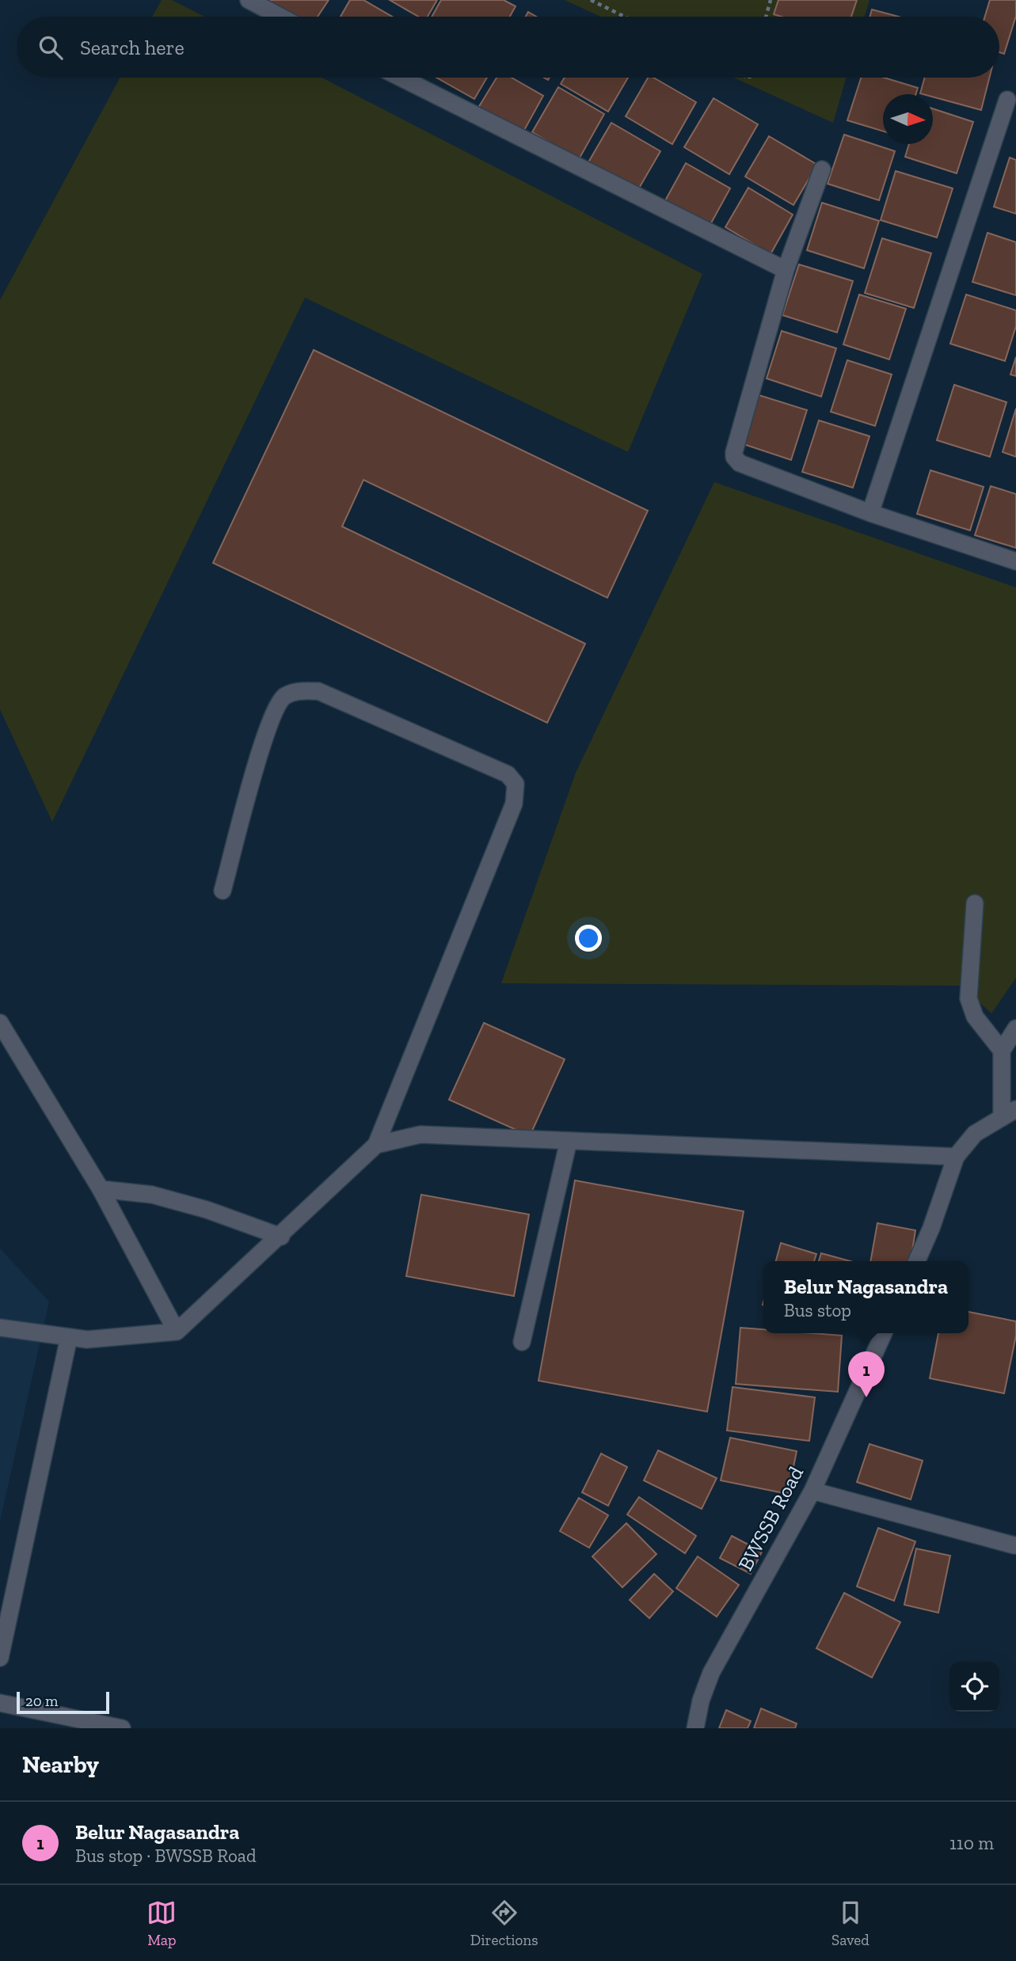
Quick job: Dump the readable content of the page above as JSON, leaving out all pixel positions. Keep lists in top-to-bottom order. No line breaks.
{"streets":{"street":["BWSSB Road"]},"scale_bar":"20 m","north":"right","page":{"search":"Search here","popup":["Belur Nagasandra","Bus stop"],"pins":"1","scale":"20 m","heading":"Nearby","list":[{"mark":"1","name":"Belur Nagasandra","note":"Bus stop · BWSSB Road","value":"110 m"}],"nav":["Map","Directions","Saved"]}}
